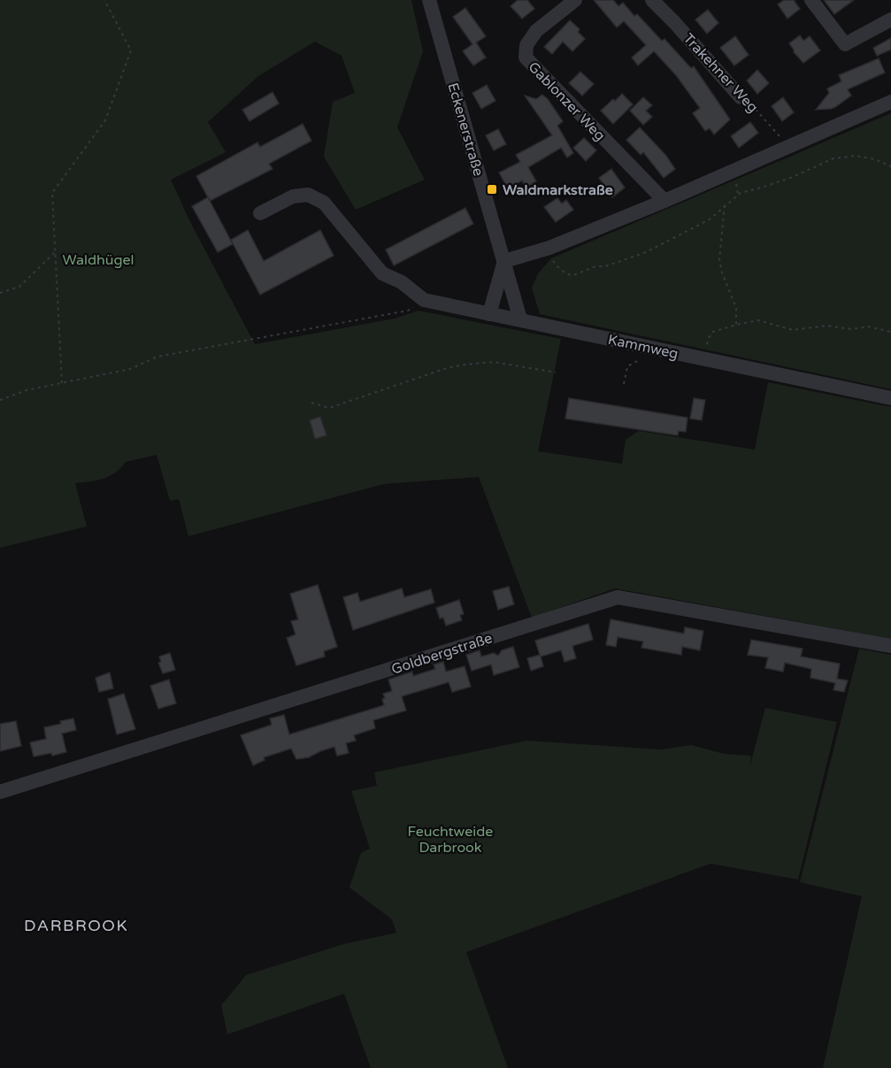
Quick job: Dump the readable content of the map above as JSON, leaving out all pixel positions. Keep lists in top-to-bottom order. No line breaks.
{"streets":{"street":["Trakehner Weg","Gablonzer Weg","Eckenerstraße","Kammweg","Goldbergstraße"]},"crossings":[["Eckenerstraße","Kammweg"]],"districts":["DARBROOK"],"parks":["Waldhügel","Feuchtweide Darbrook"],"places":{"transit":["Waldmarkstraße"]}}
